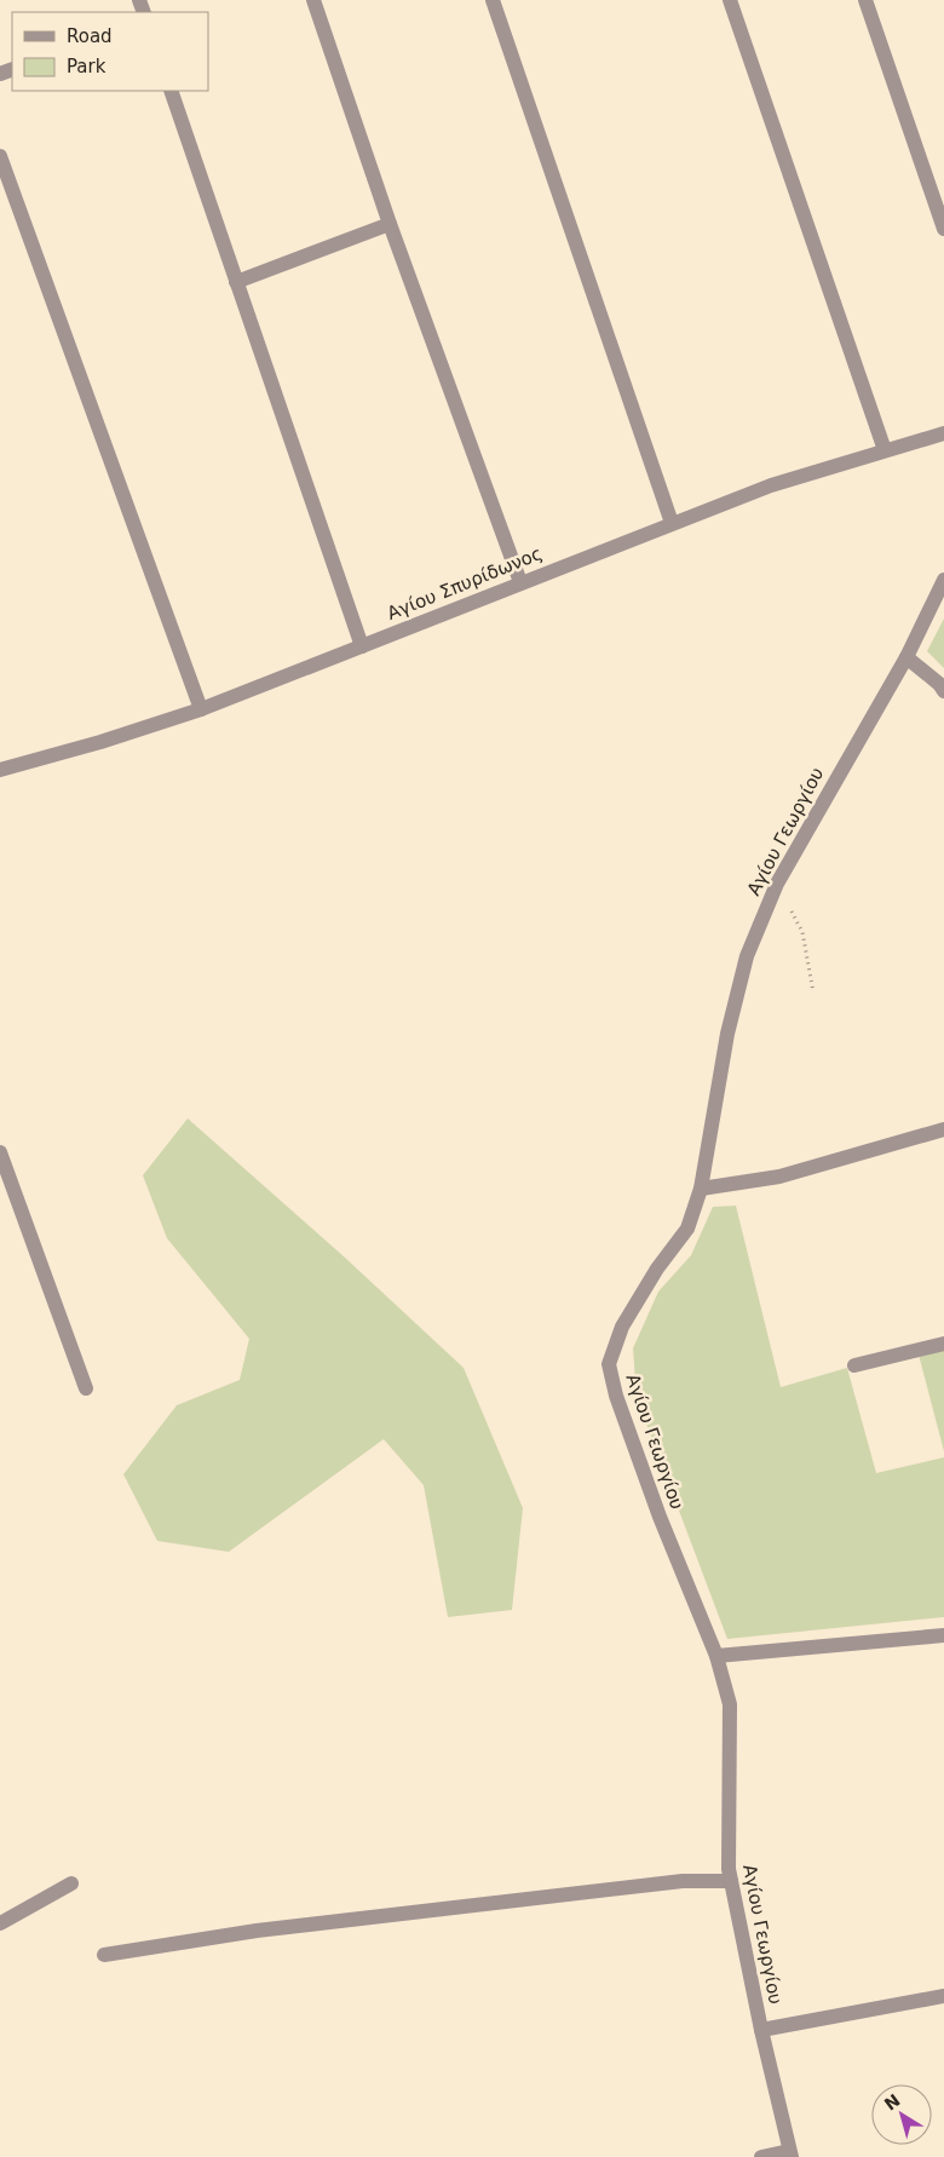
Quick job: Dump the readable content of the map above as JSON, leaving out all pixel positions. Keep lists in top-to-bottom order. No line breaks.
{"streets":{"street":["Αγίου Σπυρίδωνος","Αγίου Γεωργίου"]},"legend":["Road","Park"],"north":"top left"}
